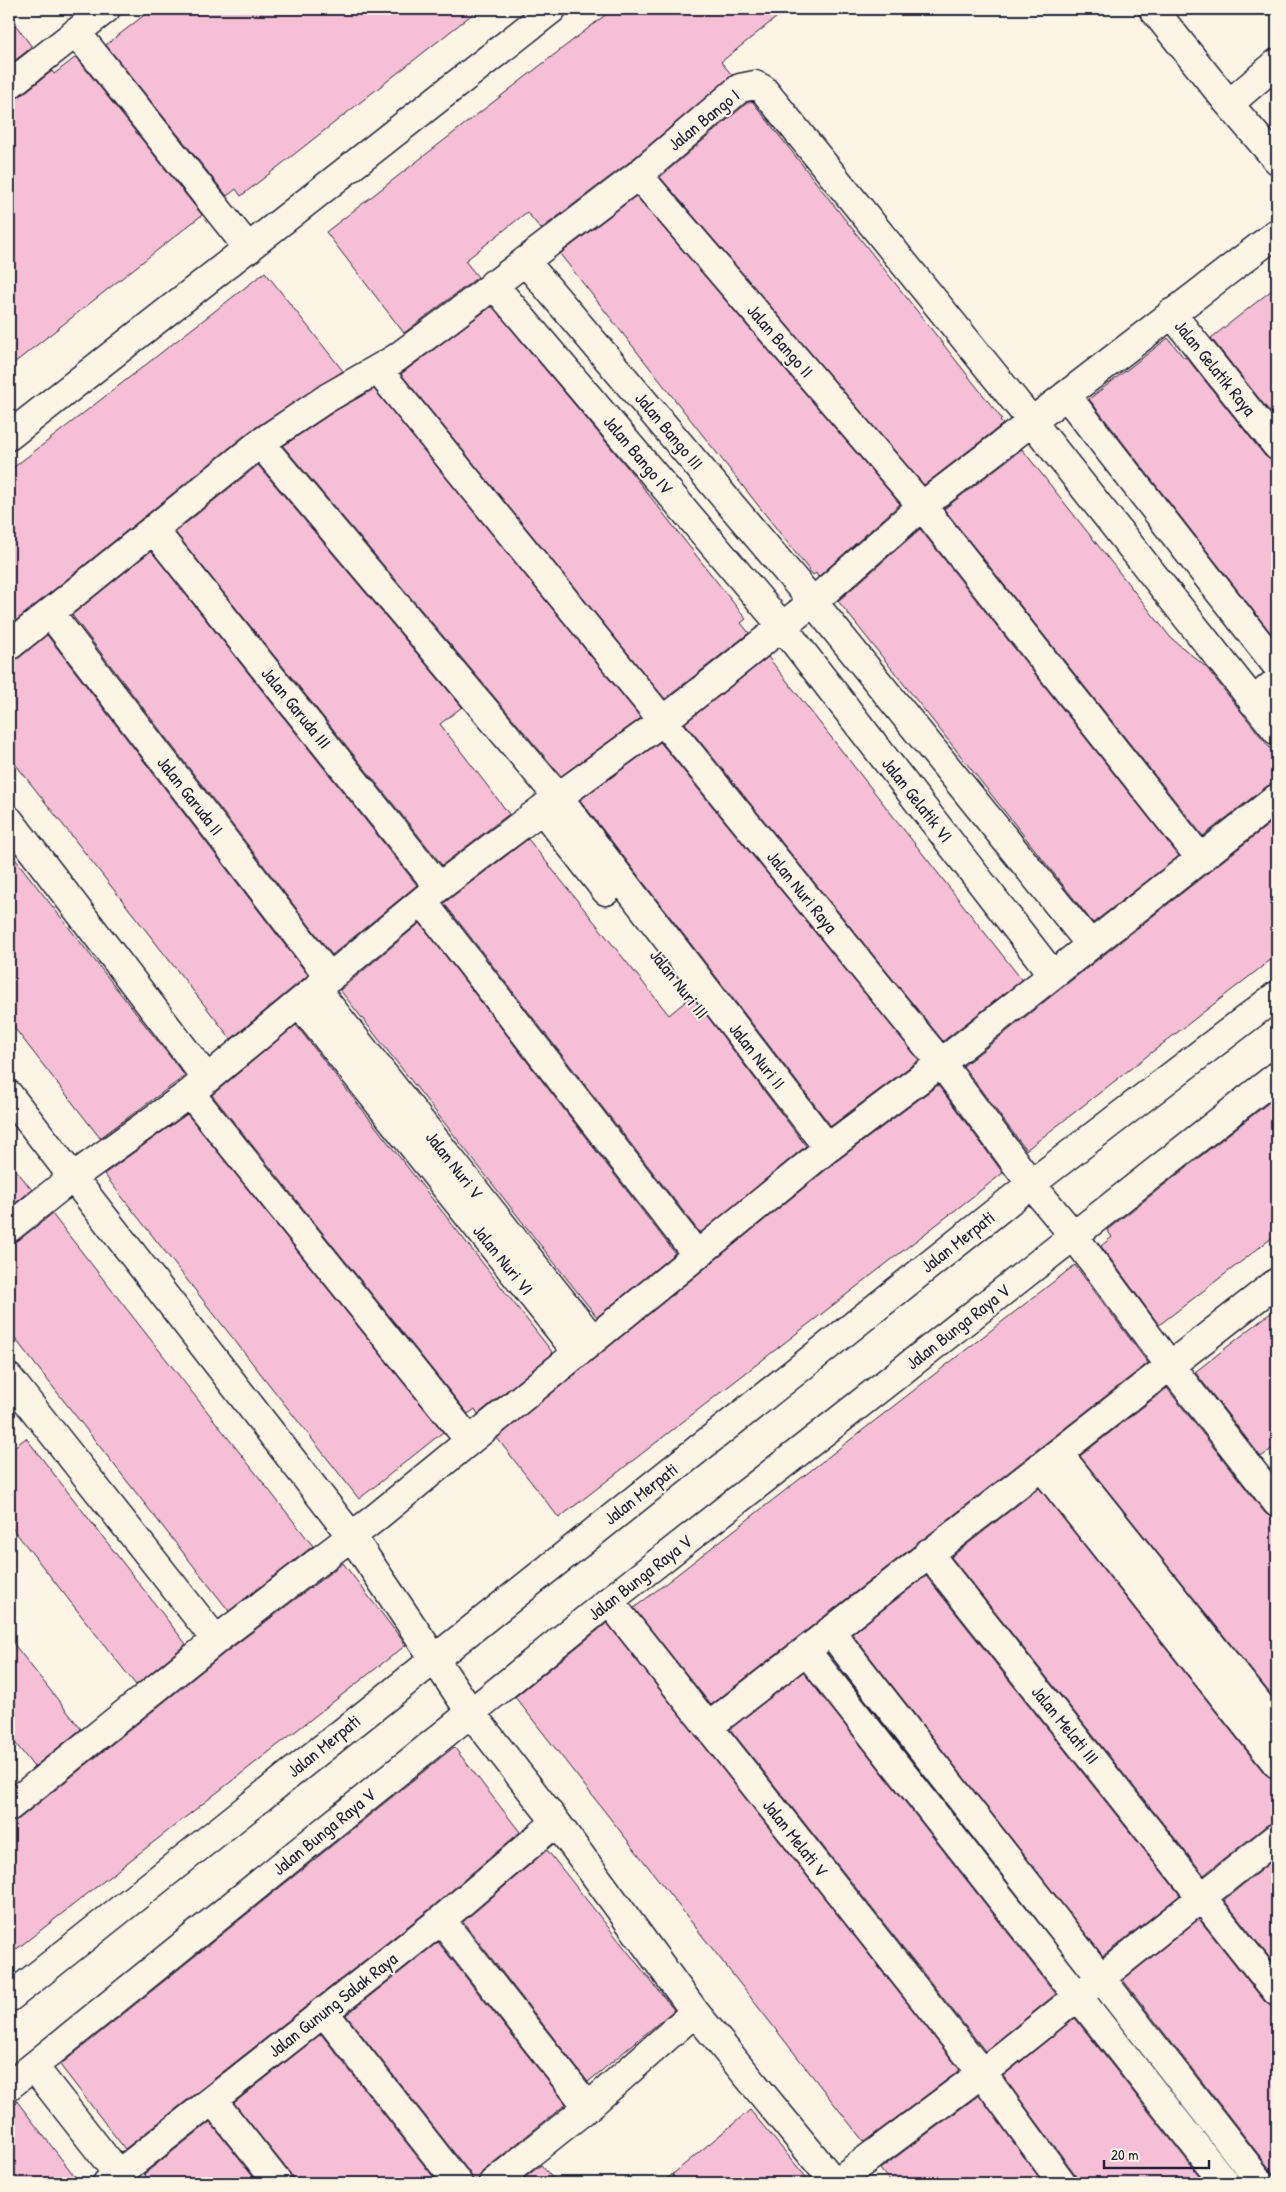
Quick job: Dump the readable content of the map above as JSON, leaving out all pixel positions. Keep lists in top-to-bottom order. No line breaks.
{"streets":{"street":["Jalan Bango I","Jalan Bango II","Jalan Gelatik Raya","Jalan Bango III","Jalan Bango IV","Jalan Garuda III","Jalan Garuda II","Jalan Gelatik VI","Jalan Nuri Raya","Jalan Nuri III","Jalan Merpati","Jalan Nuri VI","Jalan Bunga Raya V","Jalan Melati III","Jalan Melati V","Jalan Gunung Salak Raya"]},"crossings":[["Jalan Bango I","Jalan Bango II"],["Jalan Bango I","Jalan Bango III"],["Jalan Bango I","Jalan Bango IV"],["Jalan Bango I","Jalan Garuda III"],["Jalan Bango I","Jalan Garuda II"],["Jalan Bango I","Jalan Nuri Raya"],["Jalan Bango I","Jalan Nuri III"],["Jalan Bango IV","Jalan Gelatik VI"],["Jalan Garuda II","Jalan Nuri VI"],["Jalan Nuri Raya","Jalan Merpati"],["Jalan Nuri Raya","Jalan Bunga Raya V"],["Jalan Bunga Raya V","Jalan Melati V"]],"scale_bar":"20 m"}
